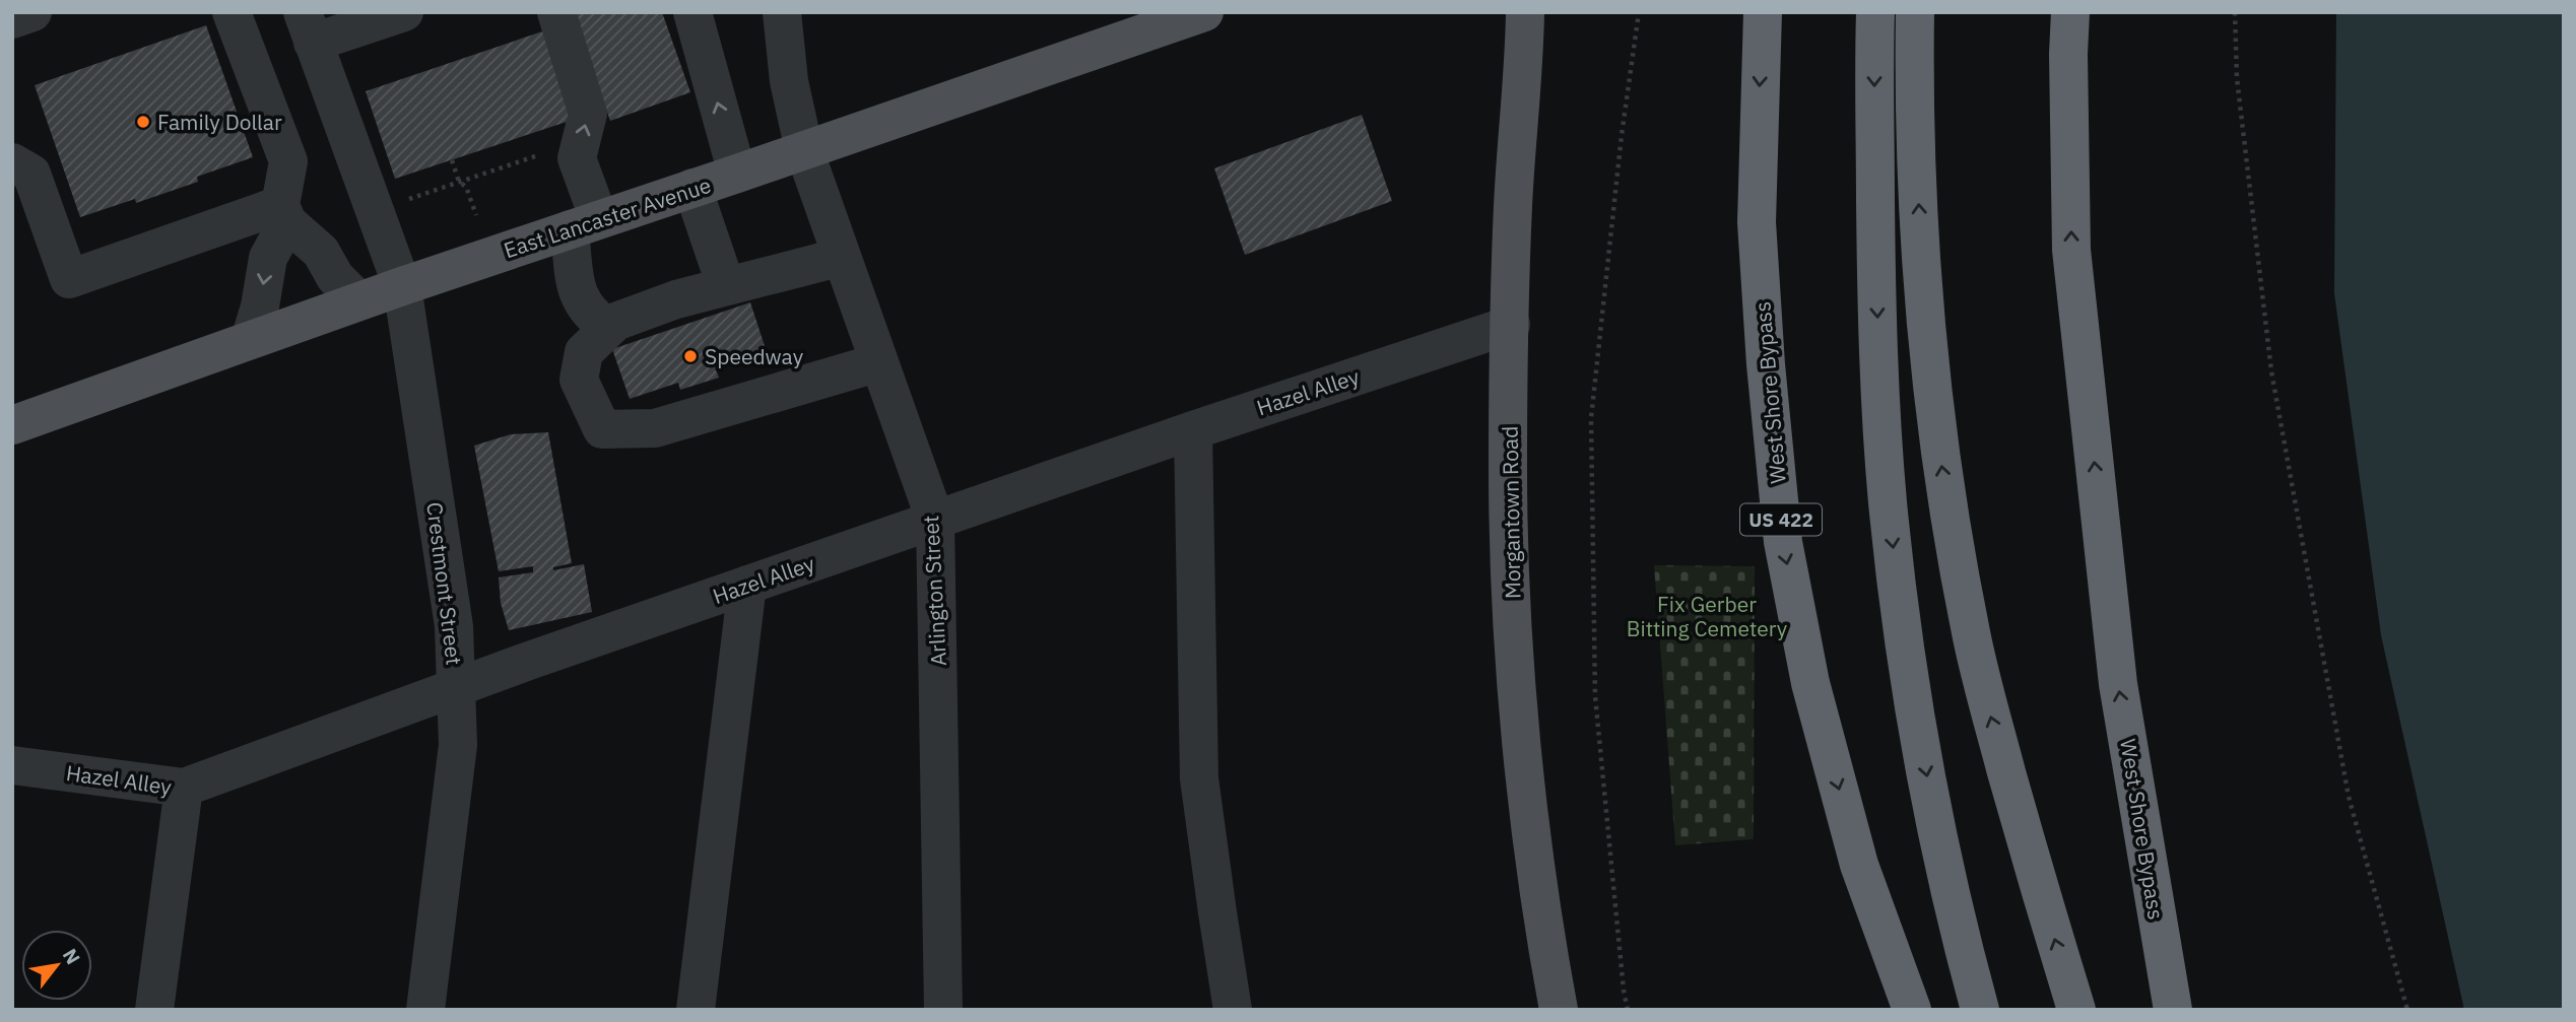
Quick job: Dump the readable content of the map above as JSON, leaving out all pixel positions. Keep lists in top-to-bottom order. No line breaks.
{"streets":{"highway":["West Shore Bypass","US 422"],"main road":["East Lancaster Avenue","Morgantown Road"],"street":["Hazel Alley","Crestmont Street","Arlington Street"]},"crossings":[["East Lancaster Avenue","Crestmont Street"],["East Lancaster Avenue","Arlington Street"],["Hazel Alley","Morgantown Road"],["Hazel Alley","Crestmont Street"],["Hazel Alley","Arlington Street"]],"parks":["Fix Gerber Bitting Cemetery"],"places":["Family Dollar","Speedway"],"north":"top right"}
